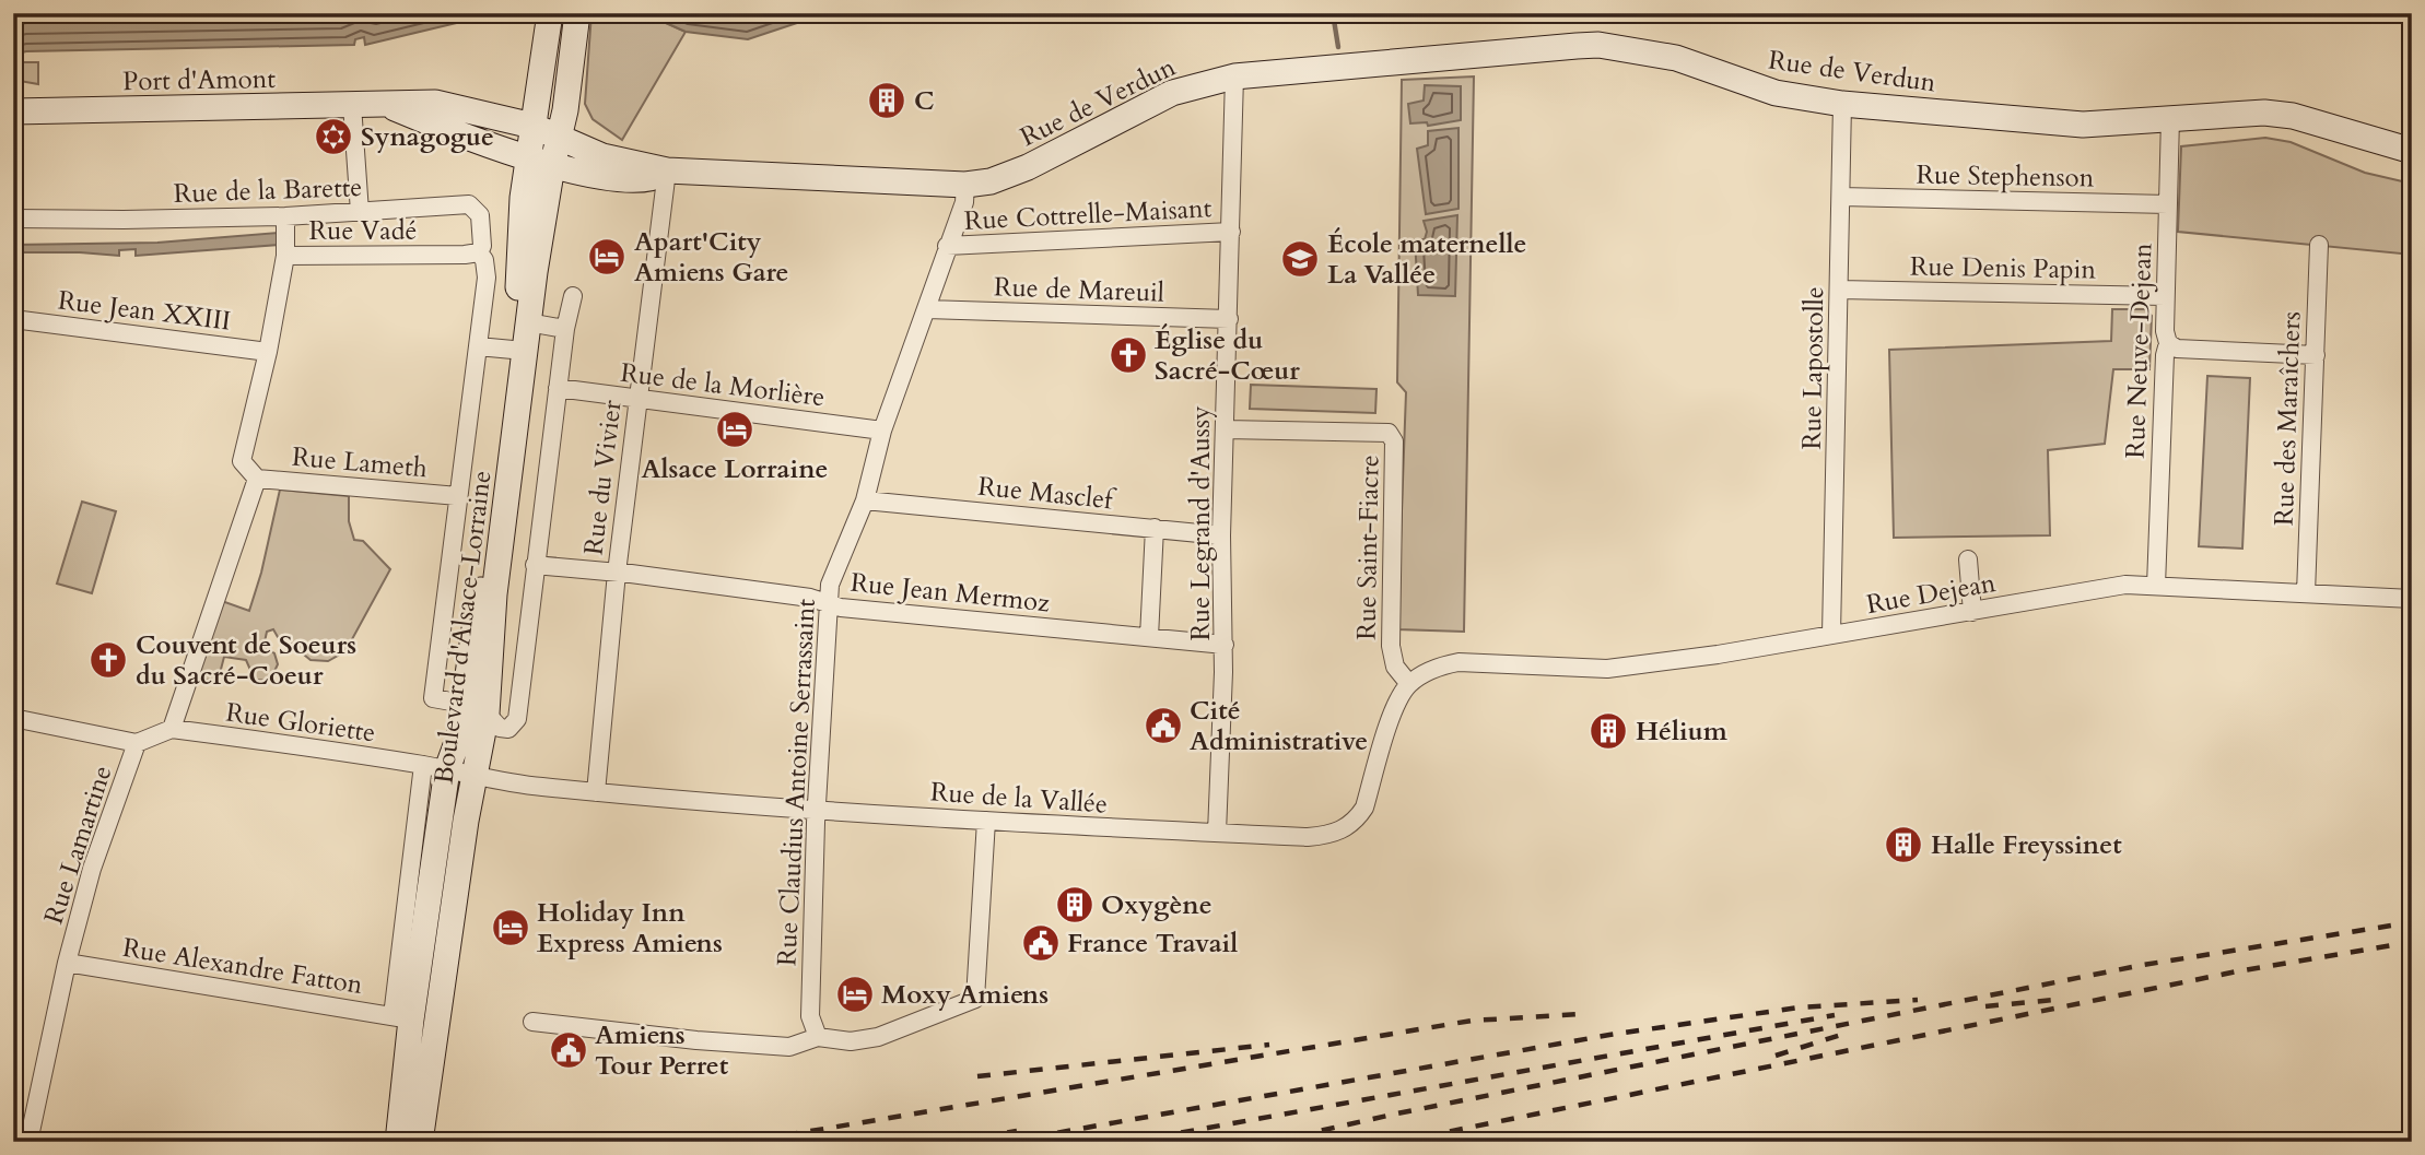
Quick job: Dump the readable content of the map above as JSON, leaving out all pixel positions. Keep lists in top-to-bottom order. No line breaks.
{"streets":{"main road":["Rue de Verdun","Port d'Amont","Boulevard d'Alsace-Lorraine"],"street":["Rue Stephenson","Rue de la Barette","Rue Cottrelle-Maisant","Rue Vadé","Rue Denis Papin","Rue de Mareuil","Rue Jean XXIII","Rue Neuve-Dejean","Rue Lapostolle","Rue de la Morlière","Rue des Maraîchers","Rue Lameth","Rue du Vivier","Rue Masclef","Rue Legrand d'Aussy","Rue Saint-Fiacre","Rue Jean Mermoz","Rue Dejean","Rue Gloriette","Rue Claudius Antoine Serrassaint","Rue de la Vallée","Rue Lamartine","Rue Alexandre Fatton"]},"crossings":[["Rue de Verdun","Port d'Amont"],["Rue de Verdun","Rue Neuve-Dejean"],["Rue de Verdun","Rue Lapostolle"],["Rue de Verdun","Rue du Vivier"],["Rue de Verdun","Rue Legrand d'Aussy"],["Rue de Verdun","Boulevard d'Alsace-Lorraine"],["Rue de Verdun","Rue Claudius Antoine Serrassaint"],["Port d'Amont","Boulevard d'Alsace-Lorraine"],["Rue Stephenson","Rue Neuve-Dejean"],["Rue Stephenson","Rue Lapostolle"],["Rue de la Barette","Rue Vadé"],["Rue de la Barette","Boulevard d'Alsace-Lorraine"],["Rue Cottrelle-Maisant","Rue Legrand d'Aussy"],["Rue Cottrelle-Maisant","Rue Claudius Antoine Serrassaint"],["Rue Vadé","Boulevard d'Alsace-Lorraine"],["Rue Denis Papin","Rue Neuve-Dejean"],["Rue Denis Papin","Rue Lapostolle"],["Rue de Mareuil","Rue Legrand d'Aussy"],["Rue de Mareuil","Rue Claudius Antoine Serrassaint"],["Rue Neuve-Dejean","Rue Dejean"],["Rue Lapostolle","Rue Dejean"],["Rue de la Morlière","Rue du Vivier"],["Rue de la Morlière","Rue Claudius Antoine Serrassaint"],["Rue des Maraîchers","Rue Dejean"],["Rue Lameth","Boulevard d'Alsace-Lorraine"],["Rue du Vivier","Rue Jean Mermoz"],["Rue du Vivier","Rue de la Vallée"],["Rue Masclef","Rue Legrand d'Aussy"],["Rue Masclef","Rue Claudius Antoine Serrassaint"],["Rue Legrand d'Aussy","Rue Saint-Fiacre"],["Rue Legrand d'Aussy","Rue Jean Mermoz"],["Rue Legrand d'Aussy","Rue de la Vallée"],["Rue Saint-Fiacre","Rue Dejean"],["Rue Saint-Fiacre","Rue de la Vallée"],["Rue Jean Mermoz","Rue Claudius Antoine Serrassaint"],["Rue Dejean","Rue de la Vallée"],["Boulevard d'Alsace-Lorraine","Rue Gloriette"],["Boulevard d'Alsace-Lorraine","Rue de la Vallée"],["Boulevard d'Alsace-Lorraine","Rue Alexandre Fatton"],["Rue Gloriette","Rue de la Vallée"],["Rue Claudius Antoine Serrassaint","Rue de la Vallée"],["Rue Lamartine","Rue Alexandre Fatton"]],"places":{"building":["C","Hélium","Halle Freyssinet","Oxygène"],"synagogue":["Synagogue"],"hotel":["Apart'City Amiens Gare","Alsace Lorraine","Holiday Inn Express Amiens","Moxy Amiens"],"school or university":["École maternelle La Vallée"],"church":["Église du Sacré-Cœur","Couvent de Soeurs du Sacré-Coeur"],"public building":["Cité Administrative","France Travail","Amiens Tour Perret"]}}
